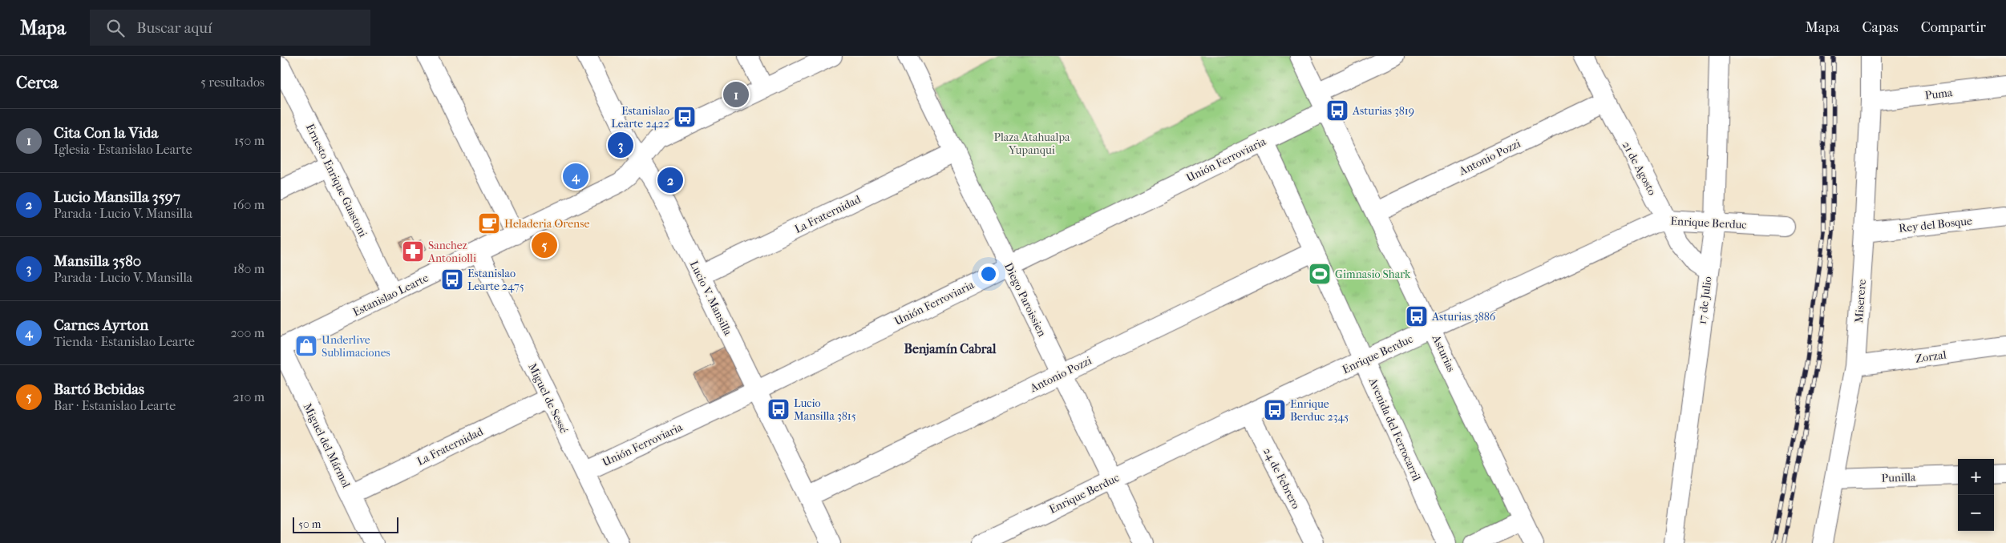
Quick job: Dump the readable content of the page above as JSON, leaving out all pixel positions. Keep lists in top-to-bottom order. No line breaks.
{"streets":{"street":["Puma","Antonio Pozzi","Unión Ferroviaria","21 de Agosto","Ernesto Enrique Guastoni","La Fraternidad","Enrique Berduc","Rey del Bosque","Estanislao Learte","Lucio V. Mansilla","Diego Paroissien","17 de Julio","Miserere","Asturias","Zorzal","Miguel de Sessé","Avenida del Ferrocarril","Miguel del Mármol","Punilla","24 de Febrero"]},"crossings":[["Puma","Miserere"],["Antonio Pozzi","21 de Agosto"],["Antonio Pozzi","Lucio V. Mansilla"],["Antonio Pozzi","Diego Paroissien"],["Antonio Pozzi","Asturias"],["Antonio Pozzi","Avenida del Ferrocarril"],["Unión Ferroviaria","Lucio V. Mansilla"],["Unión Ferroviaria","Diego Paroissien"],["Unión Ferroviaria","Asturias"],["Unión Ferroviaria","Miguel de Sessé"],["Unión Ferroviaria","Avenida del Ferrocarril"],["21 de Agosto","Enrique Berduc"],["21 de Agosto","17 de Julio"],["Ernesto Enrique Guastoni","Estanislao Learte"],["La Fraternidad","Lucio V. Mansilla"],["La Fraternidad","Diego Paroissien"],["La Fraternidad","Miguel de Sessé"],["La Fraternidad","Miguel del Mármol"],["Enrique Berduc","Diego Paroissien"],["Enrique Berduc","17 de Julio"],["Enrique Berduc","Asturias"],["Enrique Berduc","Avenida del Ferrocarril"],["Enrique Berduc","24 de Febrero"],["Rey del Bosque","Miserere"],["Estanislao Learte","Lucio V. Mansilla"],["Estanislao Learte","Miguel de Sessé"],["Estanislao Learte","Miguel del Mármol"],["Miserere","Zorzal"],["Miserere","Punilla"]],"districts":["Benjamín Cabral"],"parks":["Plaza Atahualpa Yupanqui"],"places":{"bus stop":["Asturias 3819","Estanislao Learte 2422","Estanislao Learte 2475","Asturias 3886","Lucio Mansilla 3815","Enrique Berduc 2345"],"cafe":["Heladeria Orense"],"pharmacy":["Sanchez Antoniolli"],"sports":["Gimnasio Shark"],"shop":["Underlive Sublimaciones"]},"scale_bar":"50 m","page":{"header":"Mapa","search":"Buscar aquí","nav":["Mapa","Capas","Compartir"],"heading":["Cerca","5 resultados"],"pins":["1","3","4","2","5"],"list":[{"mark":"1","name":"Cita Con la Vida","note":"Iglesia · Estanislao Learte","value":"150 m"},{"mark":"2","name":"Lucio Mansilla 3597","note":"Parada · Lucio V. Mansilla","value":"160 m"},{"mark":"3","name":"Mansilla 3580","note":"Parada · Lucio V. Mansilla","value":"180 m"},{"mark":"4","name":"Carnes Ayrton","note":"Tienda · Estanislao Learte","value":"200 m"},{"mark":"5","name":"Bartó Bebidas","note":"Bar · Estanislao Learte","value":"210 m"}],"map_buttons":["+","−"],"scale":"50 m"}}
